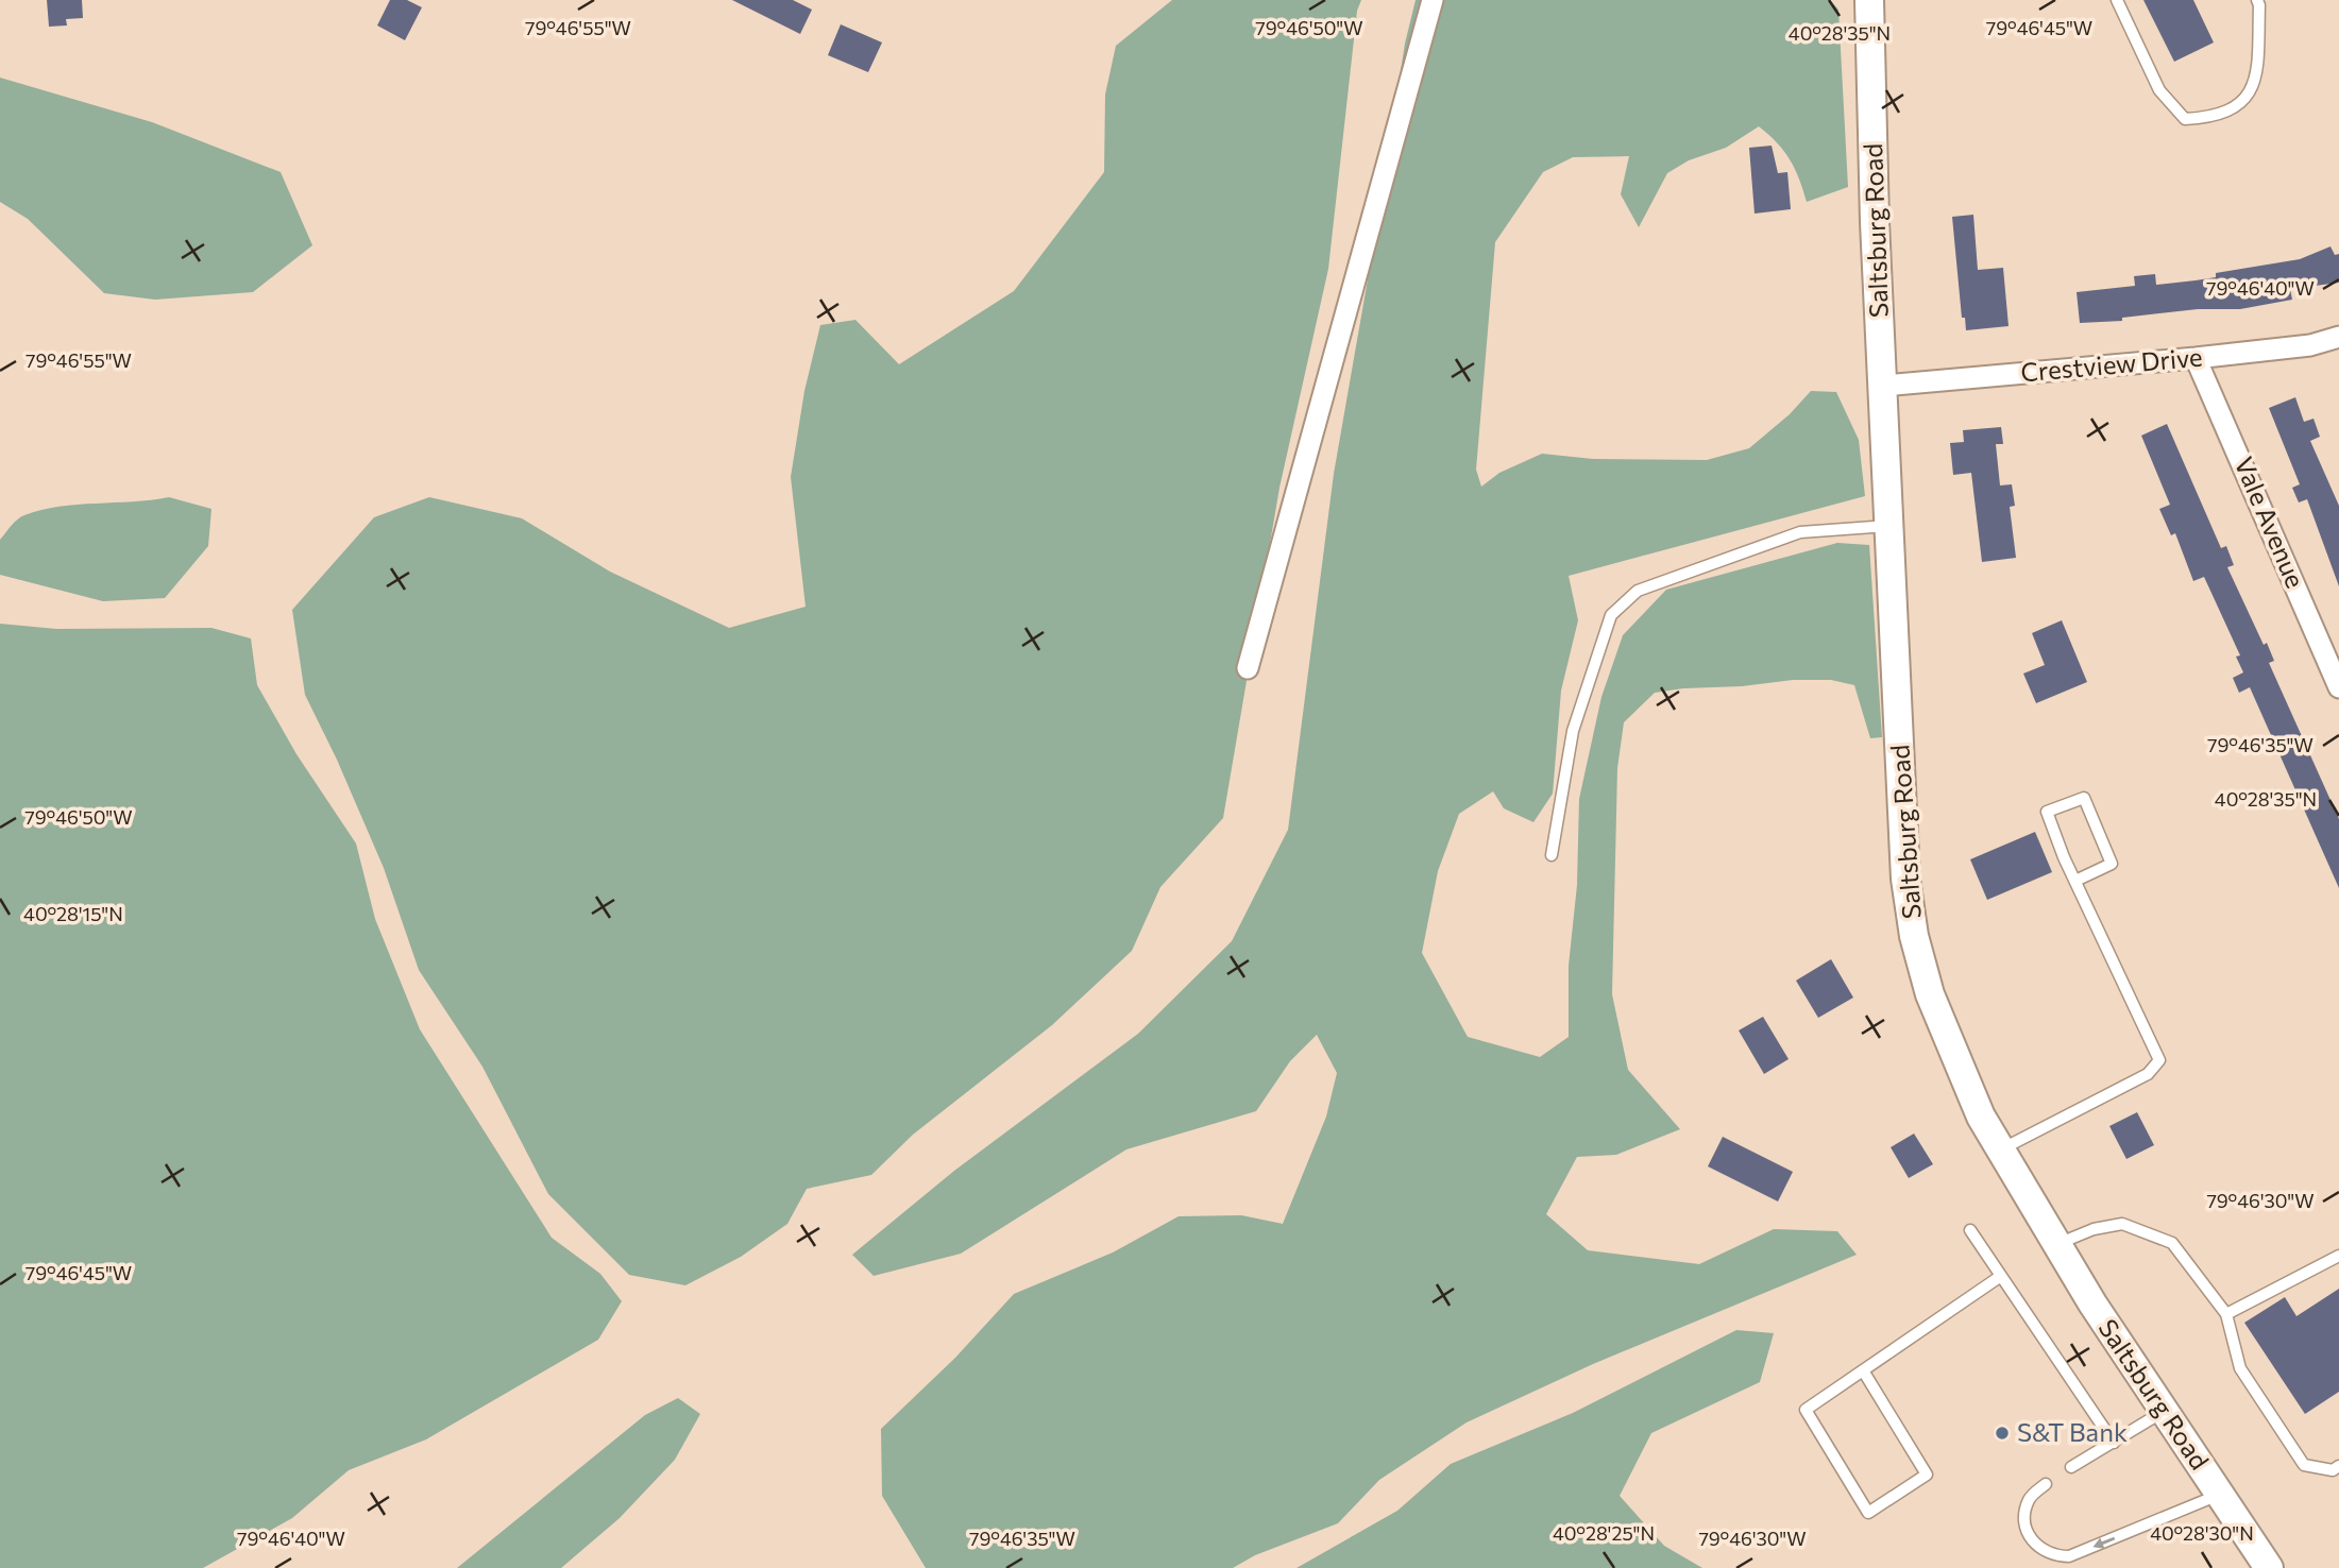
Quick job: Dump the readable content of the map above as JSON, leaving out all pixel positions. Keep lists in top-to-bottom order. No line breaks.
{"streets":{"main road":["Saltsburg Road"],"street":["Crestview Drive","Vale Avenue"]},"crossings":[["Saltsburg Road","Crestview Drive"],["Crestview Drive","Vale Avenue"]],"places":["S&T Bank"],"coordinates":["79°46'55\"W","79°46'50\"W","79°46'45\"W","40°28'35\"N","79°46'40\"W","79°46'35\"W","40°28'15\"N","79°46'30\"W","40°28'25\"N","40°28'30\"N"]}
